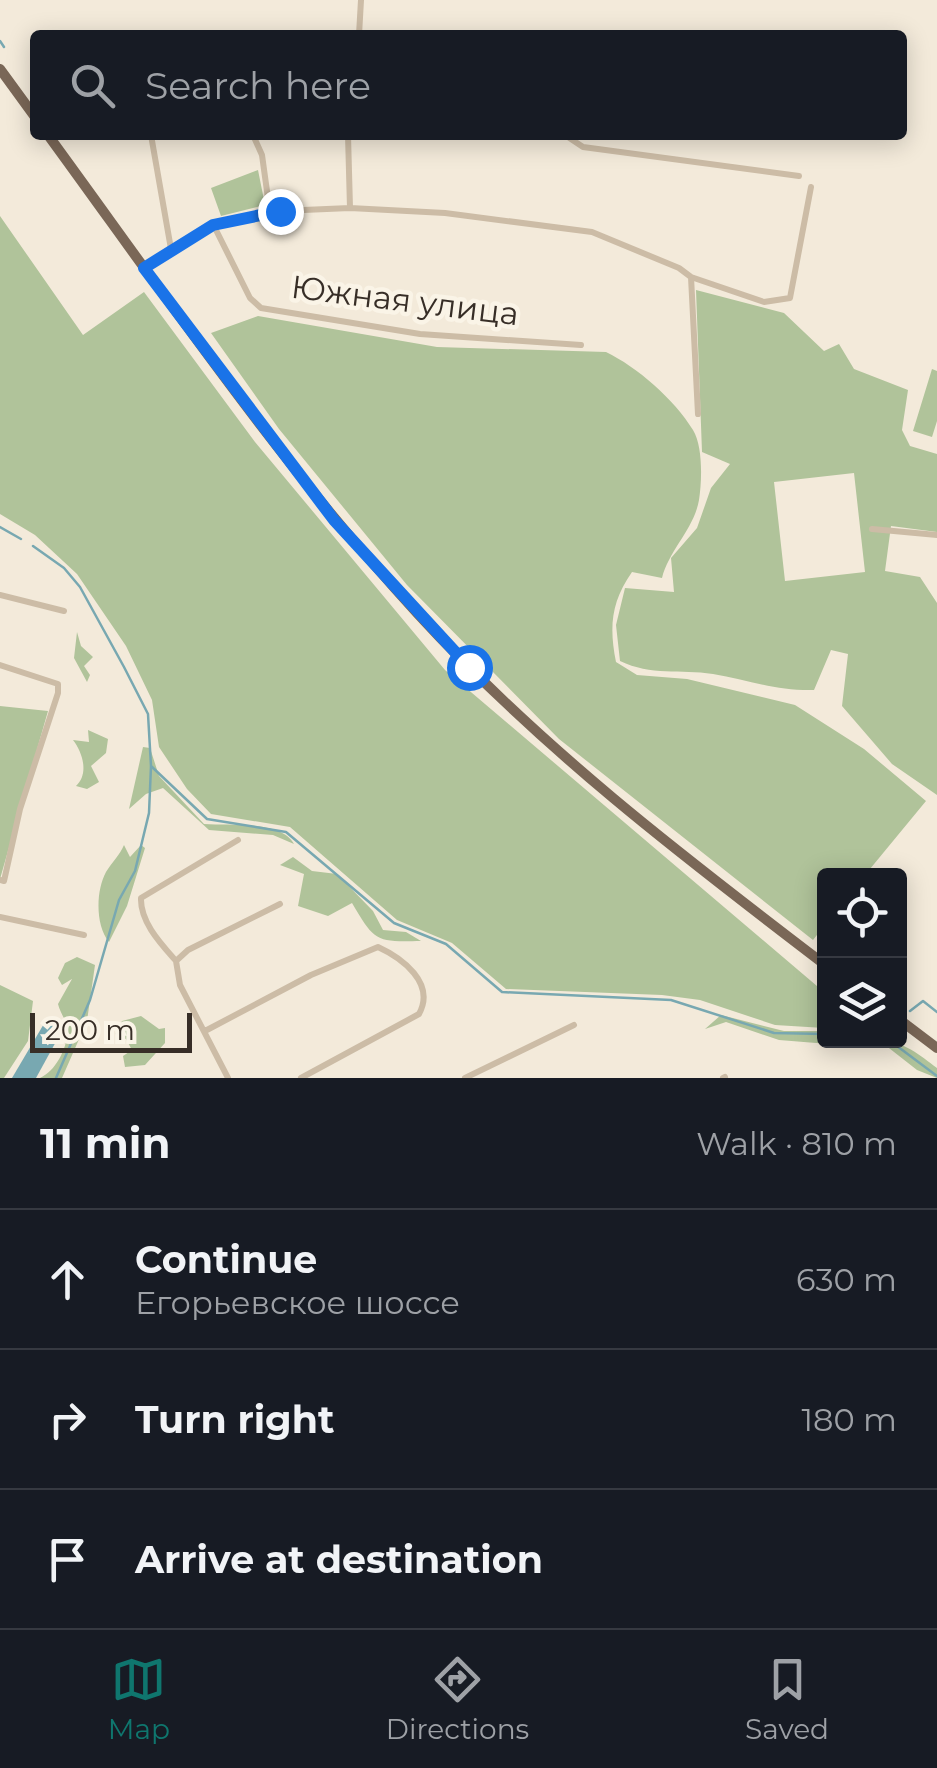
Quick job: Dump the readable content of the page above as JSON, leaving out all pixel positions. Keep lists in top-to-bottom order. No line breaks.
{"streets":{"street":["Южная улица"]},"scale_bar":"200 m","page":{"search":"Search here","scale":"200 m","heading":["11 min","Walk · 810 m"],"list":[["Continue","Егорьевское шоссе","630 m"],["Turn right","180 m"],"Arrive at destination"],"nav":["Map","Directions","Saved"]}}
